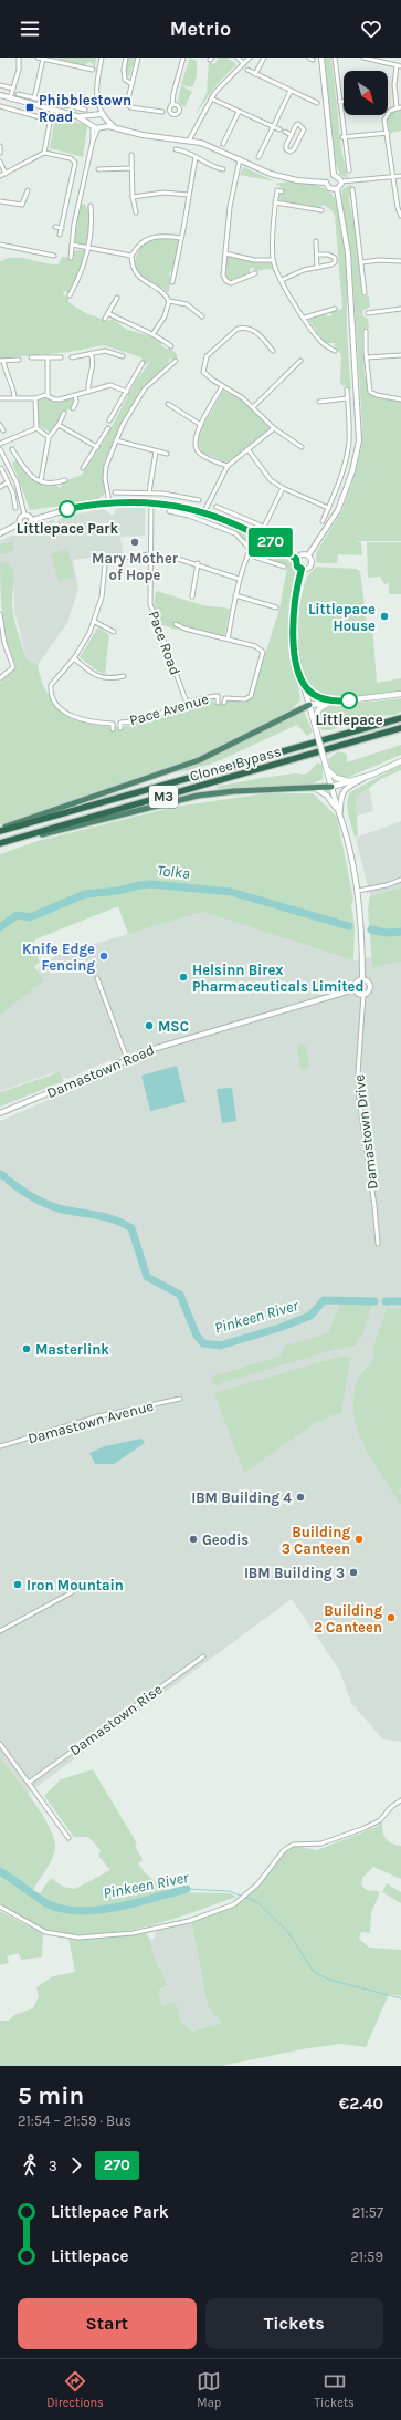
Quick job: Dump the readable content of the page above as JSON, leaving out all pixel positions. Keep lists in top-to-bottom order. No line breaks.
{"streets":{"highway":["Clonee Bypass","M3"],"street":["Pace Road","Pace Avenue","Damastown Road","Damastown Drive","Damastown Avenue","Damastown Rise"]},"crossings":[["Pace Road","Pace Avenue"],["Damastown Road","Damastown Drive"]],"water":["Tolka","Pinkeen River"],"places":{"transit":["Phibblestown Road"],"other":["Littlepace Park","Mary Mother of Hope","Littlepace House","Littlepace","Knife Edge Fencing","Helsinn Birex Pharmaceuticals Limited","MSC","Masterlink","IBM Building 4","Geodis","Building 3 Canteen","IBM Building 3","Iron Mountain","Building 2 Canteen"]},"lines":["bus line 270"],"north":"bottom right","page":{"header":"Metrio","on_map":"270","heading":["5 min","21:54 – 21:59 · Bus","€2.40"],"legs":["3","270"],"list":[{"name":"Littlepace Park","value":"21:57"},{"name":"Littlepace","value":"21:59"}],"buttons":["Start","Tickets"],"tabs":["Directions","Map","Tickets"]}}
